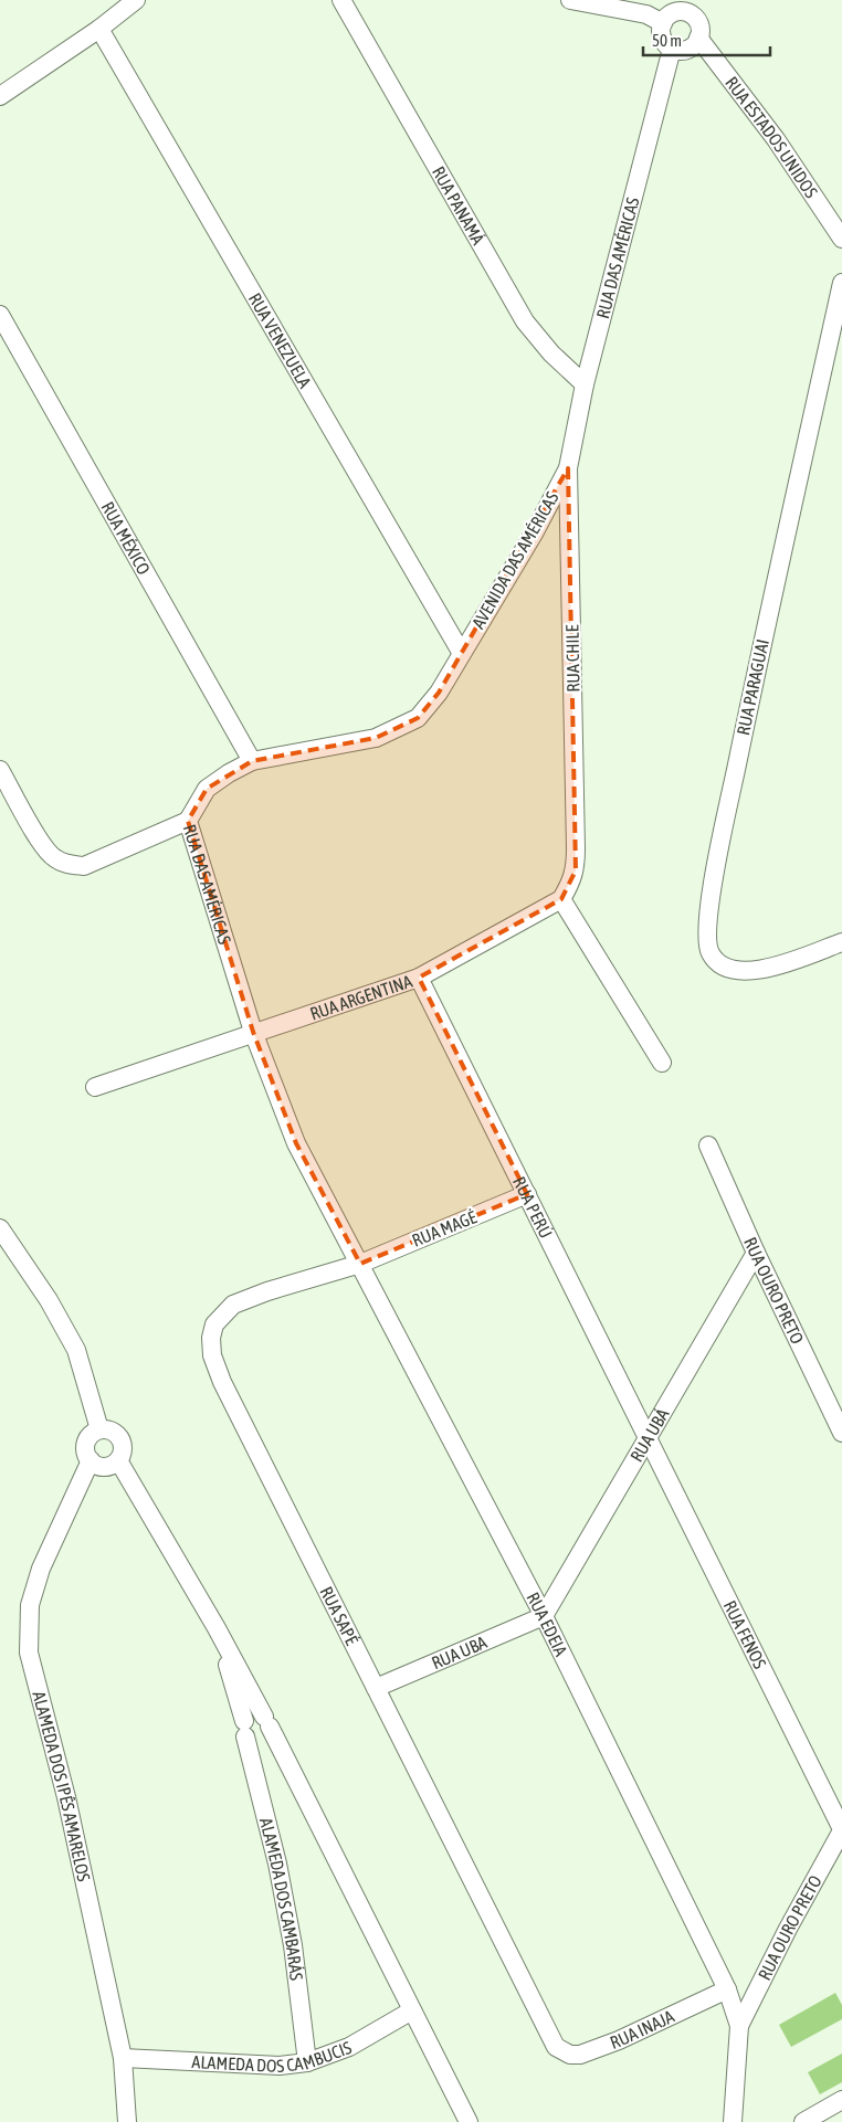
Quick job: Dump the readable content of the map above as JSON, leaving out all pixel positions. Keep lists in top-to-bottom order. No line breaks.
{"streets":{"street":["RUA ESTADOS UNIDOS","RUA PANAMÁ","RUA DAS AMÉRICAS","RUA VENEZUELA","RUA MÉXICO","AVENIDA DAS AMÉRICAS","RUA CHILE","RUA PARAGUAI","RUA ARGENTINA","RUA PERÚ","RUA MAGÉ","RUA OURO PRETO","RUA UBÁ","RUA SAPÉ","RUA EDEIA","RUA FENOS","RUA UBA","ALAMEDA DOS IPÊS AMARELOS","ALAMEDA DOS CAMBARÁS","RUA INAJA","ALAMEDA DOS CAMBUCIS"]},"crossings":[["RUA ESTADOS UNIDOS","RUA DAS AMÉRICAS"],["RUA PANAMÁ","RUA DAS AMÉRICAS"],["RUA DAS AMÉRICAS","RUA VENEZUELA"],["RUA DAS AMÉRICAS","RUA MÉXICO"],["RUA DAS AMÉRICAS","AVENIDA DAS AMÉRICAS"],["RUA DAS AMÉRICAS","RUA CHILE"],["RUA DAS AMÉRICAS","RUA ARGENTINA"],["RUA DAS AMÉRICAS","RUA MAGÉ"],["RUA DAS AMÉRICAS","RUA SAPÉ"],["RUA DAS AMÉRICAS","RUA EDEIA"],["RUA VENEZUELA","AVENIDA DAS AMÉRICAS"],["AVENIDA DAS AMÉRICAS","RUA CHILE"],["RUA CHILE","RUA ARGENTINA"],["RUA ARGENTINA","RUA PERÚ"],["RUA PERÚ","RUA MAGÉ"],["RUA PERÚ","RUA UBÁ"],["RUA PERÚ","RUA FENOS"],["RUA MAGÉ","RUA SAPÉ"],["RUA MAGÉ","RUA EDEIA"],["RUA OURO PRETO","RUA UBÁ"],["RUA OURO PRETO","RUA EDEIA"],["RUA OURO PRETO","RUA FENOS"],["RUA OURO PRETO","RUA INAJA"],["RUA UBÁ","RUA EDEIA"],["RUA UBÁ","RUA FENOS"],["RUA UBÁ","RUA UBA"],["RUA SAPÉ","RUA EDEIA"],["RUA SAPÉ","RUA UBA"],["RUA SAPÉ","RUA INAJA"],["RUA EDEIA","RUA UBA"],["RUA EDEIA","RUA INAJA"],["ALAMEDA DOS IPÊS AMARELOS","ALAMEDA DOS CAMBUCIS"],["ALAMEDA DOS CAMBARÁS","ALAMEDA DOS CAMBUCIS"]],"scale_bar":"50 m"}
